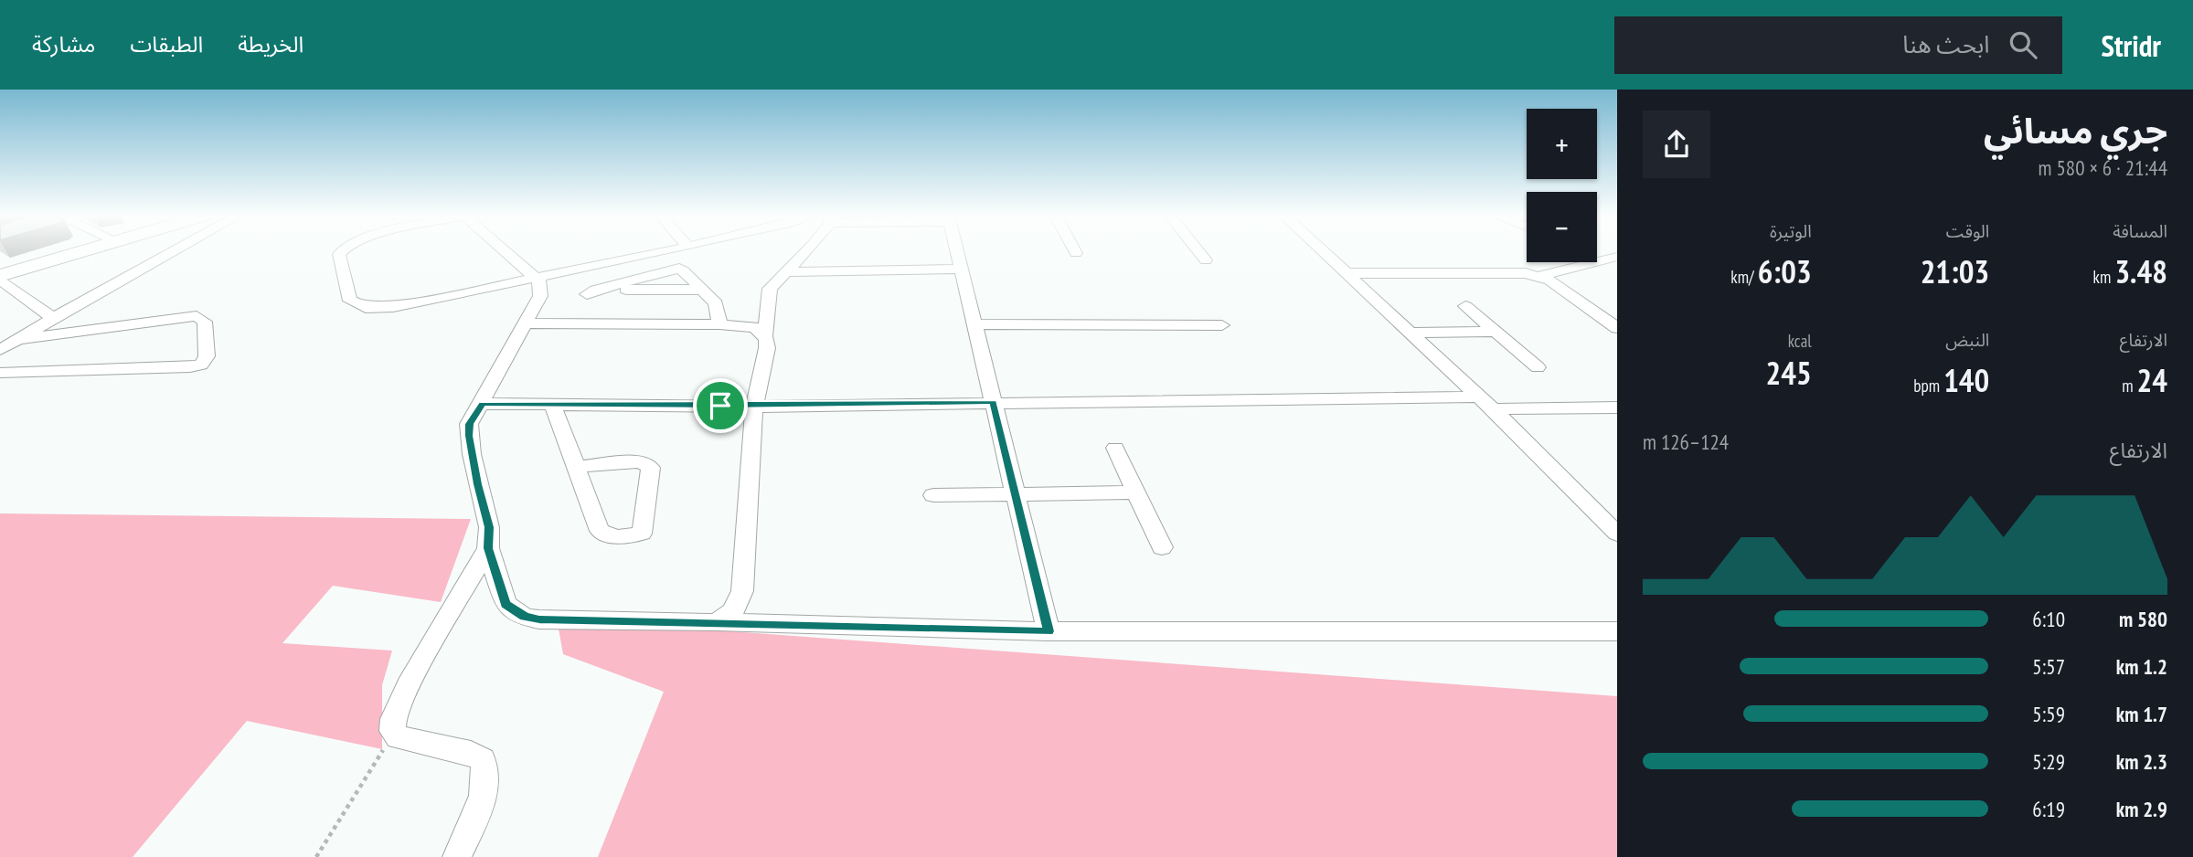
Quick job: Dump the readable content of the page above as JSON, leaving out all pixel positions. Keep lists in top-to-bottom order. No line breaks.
{"page":{"header":"Stridr","search":"ابحث هنا","nav":["الخريطة","الطبقات","مشاركة"],"heading":["جري مسائي","21:44 · 6 × 580 m"],"map_buttons":["+","−"],"stats":[["المسافة","3.48 km"],["الوقت","21:03"],["الوتيرة","6:03 /km"],["الارتفاع","24 m"],["النبض","140 bpm"],["kcal","245"]],"chart":["الارتفاع","124–126 m"],"list":[{"name":"580 m","note":"6:10"},{"name":"1.2 km","note":"5:57"},{"name":"1.7 km","note":"5:59"},{"name":"2.3 km","note":"5:29"},{"name":"2.9 km","note":"6:19"}]}}
